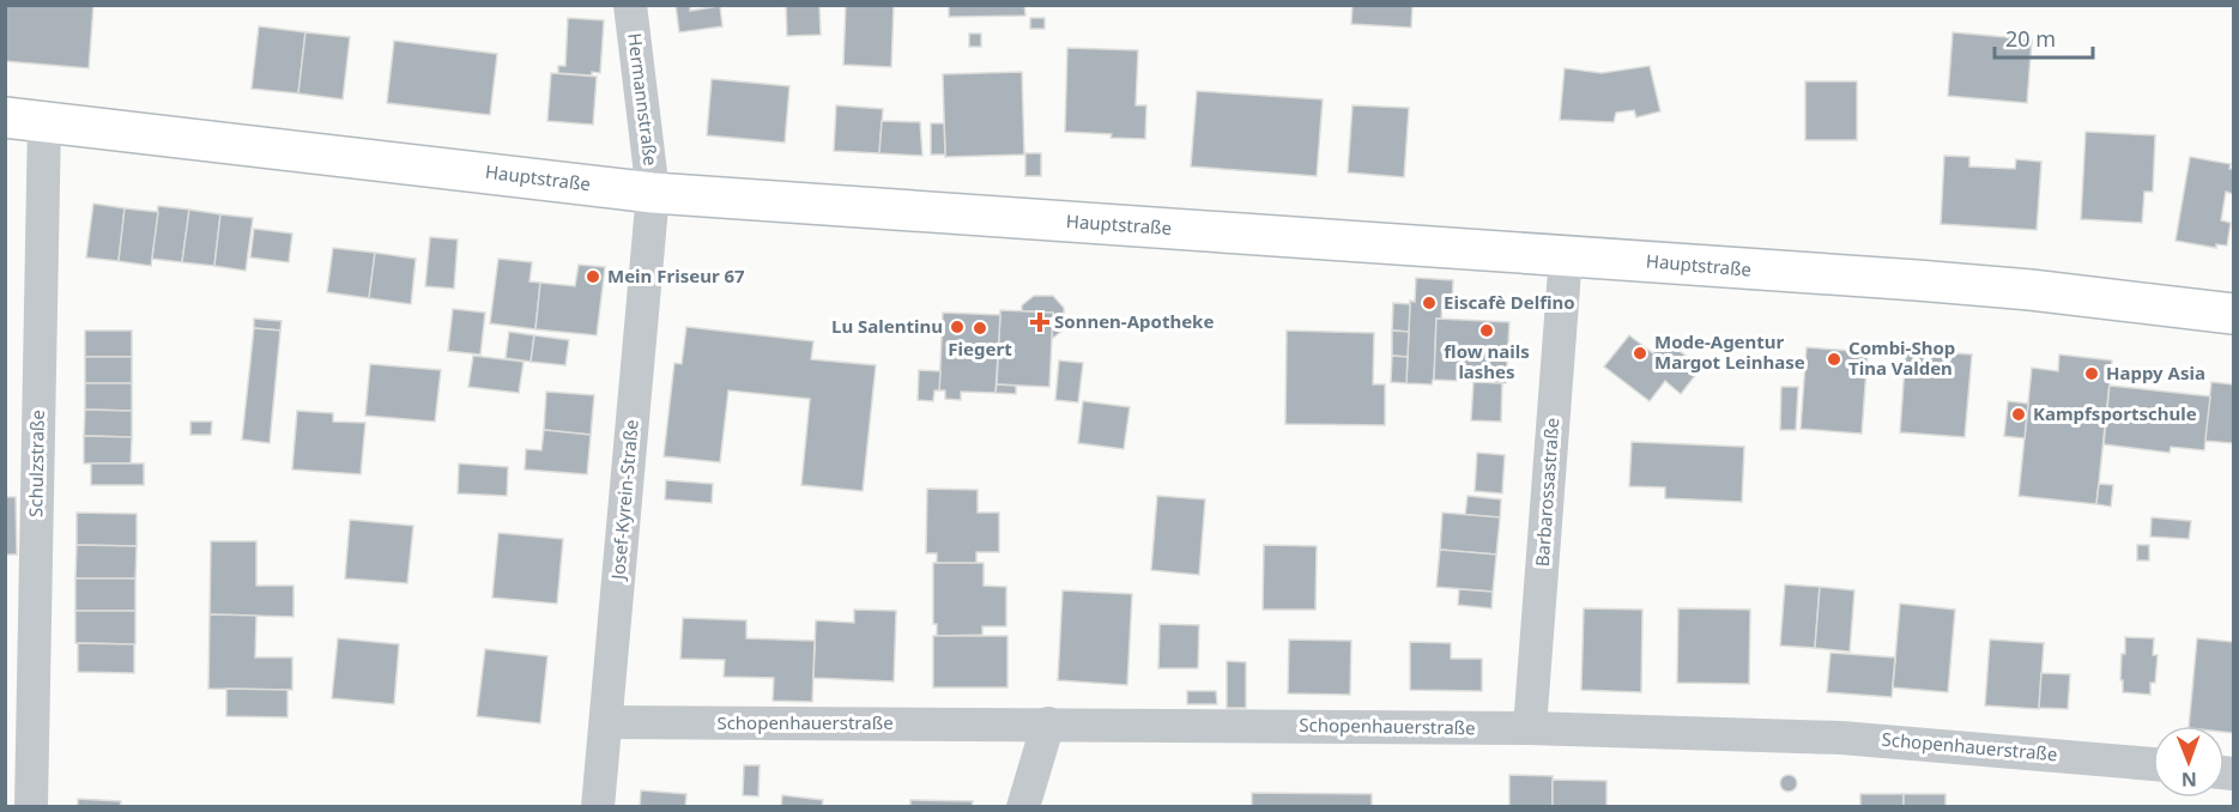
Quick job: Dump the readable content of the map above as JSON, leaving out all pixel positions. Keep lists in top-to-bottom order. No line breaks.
{"streets":{"street":["Hermannstraße","Hauptstraße","Schulzstraße","Barbarossastraße","Josef-Kyrein-Straße","Schopenhauerstraße"]},"crossings":[["Hermannstraße","Hauptstraße"],["Hermannstraße","Josef-Kyrein-Straße"],["Hauptstraße","Schulzstraße"],["Hauptstraße","Barbarossastraße"],["Hauptstraße","Josef-Kyrein-Straße"],["Barbarossastraße","Schopenhauerstraße"],["Josef-Kyrein-Straße","Schopenhauerstraße"]],"places":{"other":["Mein Friseur 67","Eiscafè Delfino","Lu Salentinu","Fiegert","flow nails lashes","Mode-Agentur Margot Leinhase","Combi-Shop Tina Valden","Happy Asia","Kampfsportschule"],"health":["Sonnen-Apotheke"]},"scale_bar":"20 m","north":"bottom"}
